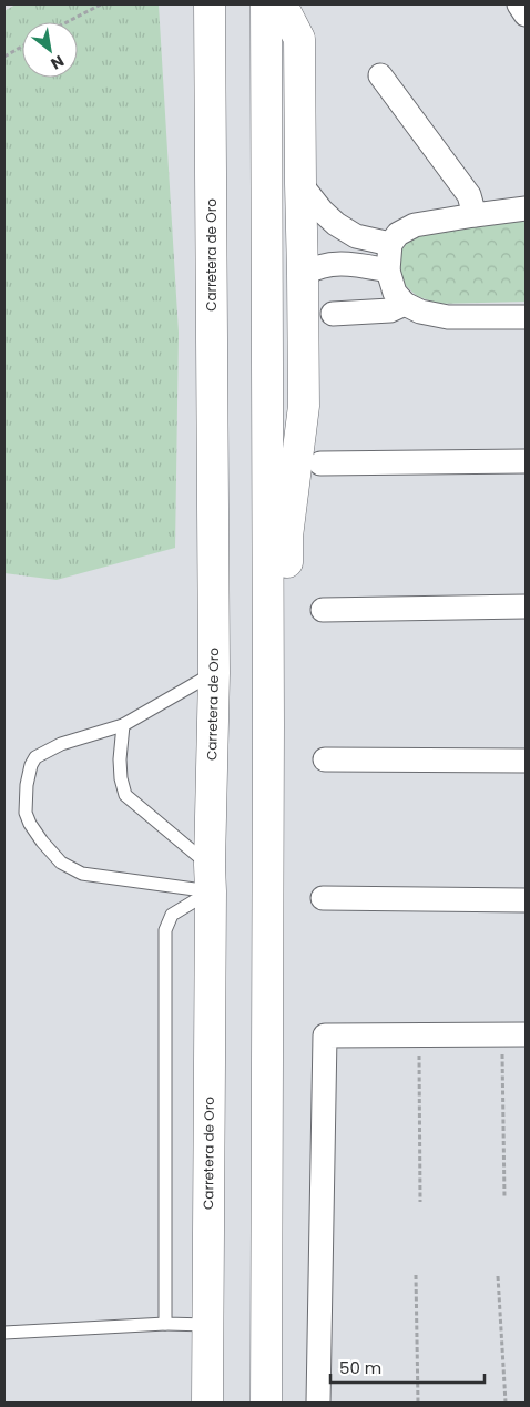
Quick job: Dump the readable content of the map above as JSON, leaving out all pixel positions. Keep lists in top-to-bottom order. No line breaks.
{"streets":{"highway":["Carretera de Oro"]},"scale_bar":"50 m","north":"bottom right"}
